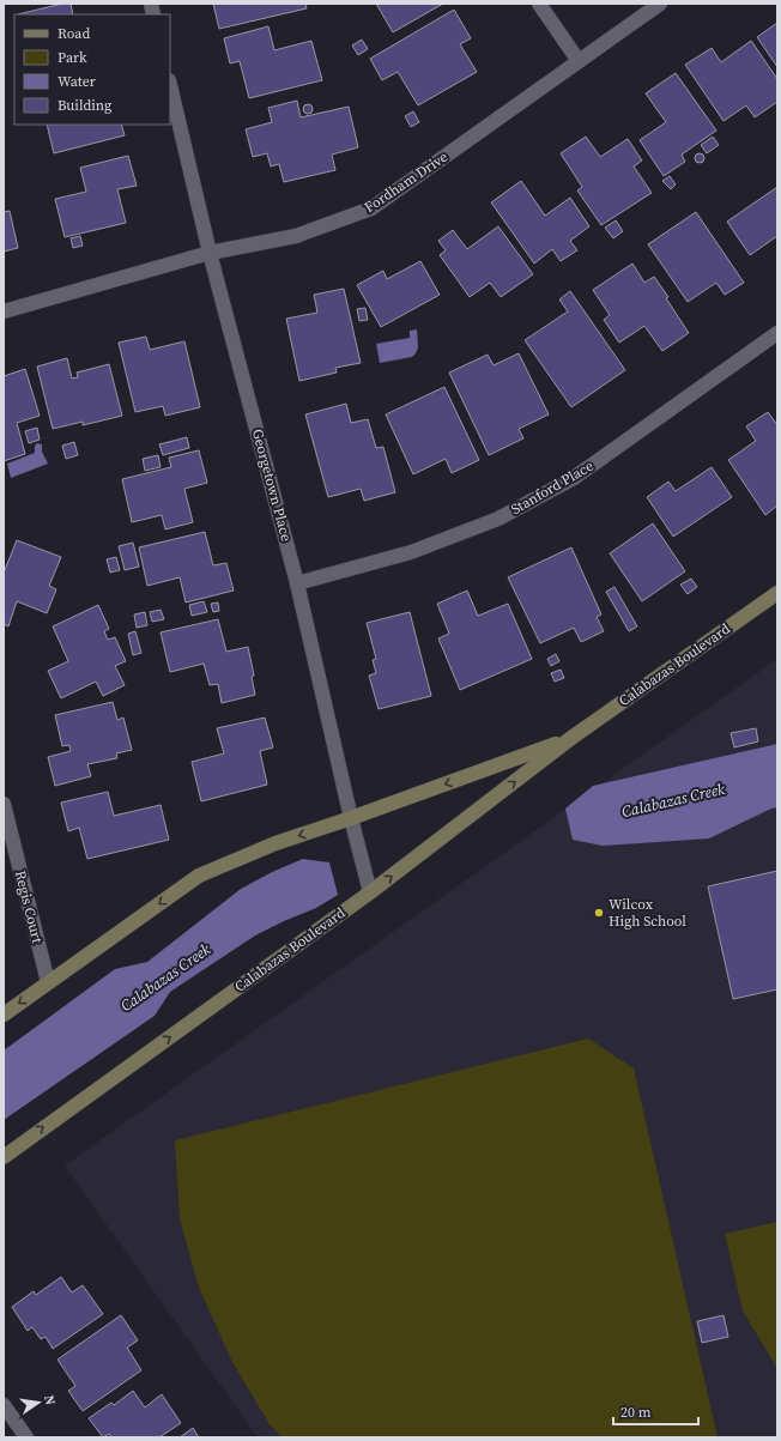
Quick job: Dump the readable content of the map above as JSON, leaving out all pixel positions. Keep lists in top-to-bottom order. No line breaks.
{"streets":{"street":["Fordham Drive","Georgetown Place","Stanford Place","Calabazas Boulevard","Regis Court"]},"crossings":[["Fordham Drive","Georgetown Place"],["Georgetown Place","Stanford Place"],["Georgetown Place","Calabazas Boulevard"],["Calabazas Boulevard","Regis Court"]],"water":["Calabazas Creek"],"places":["Wilcox High School"],"legend":["Road","Park","Water","Building"],"scale_bar":"20 m","north":"right"}
